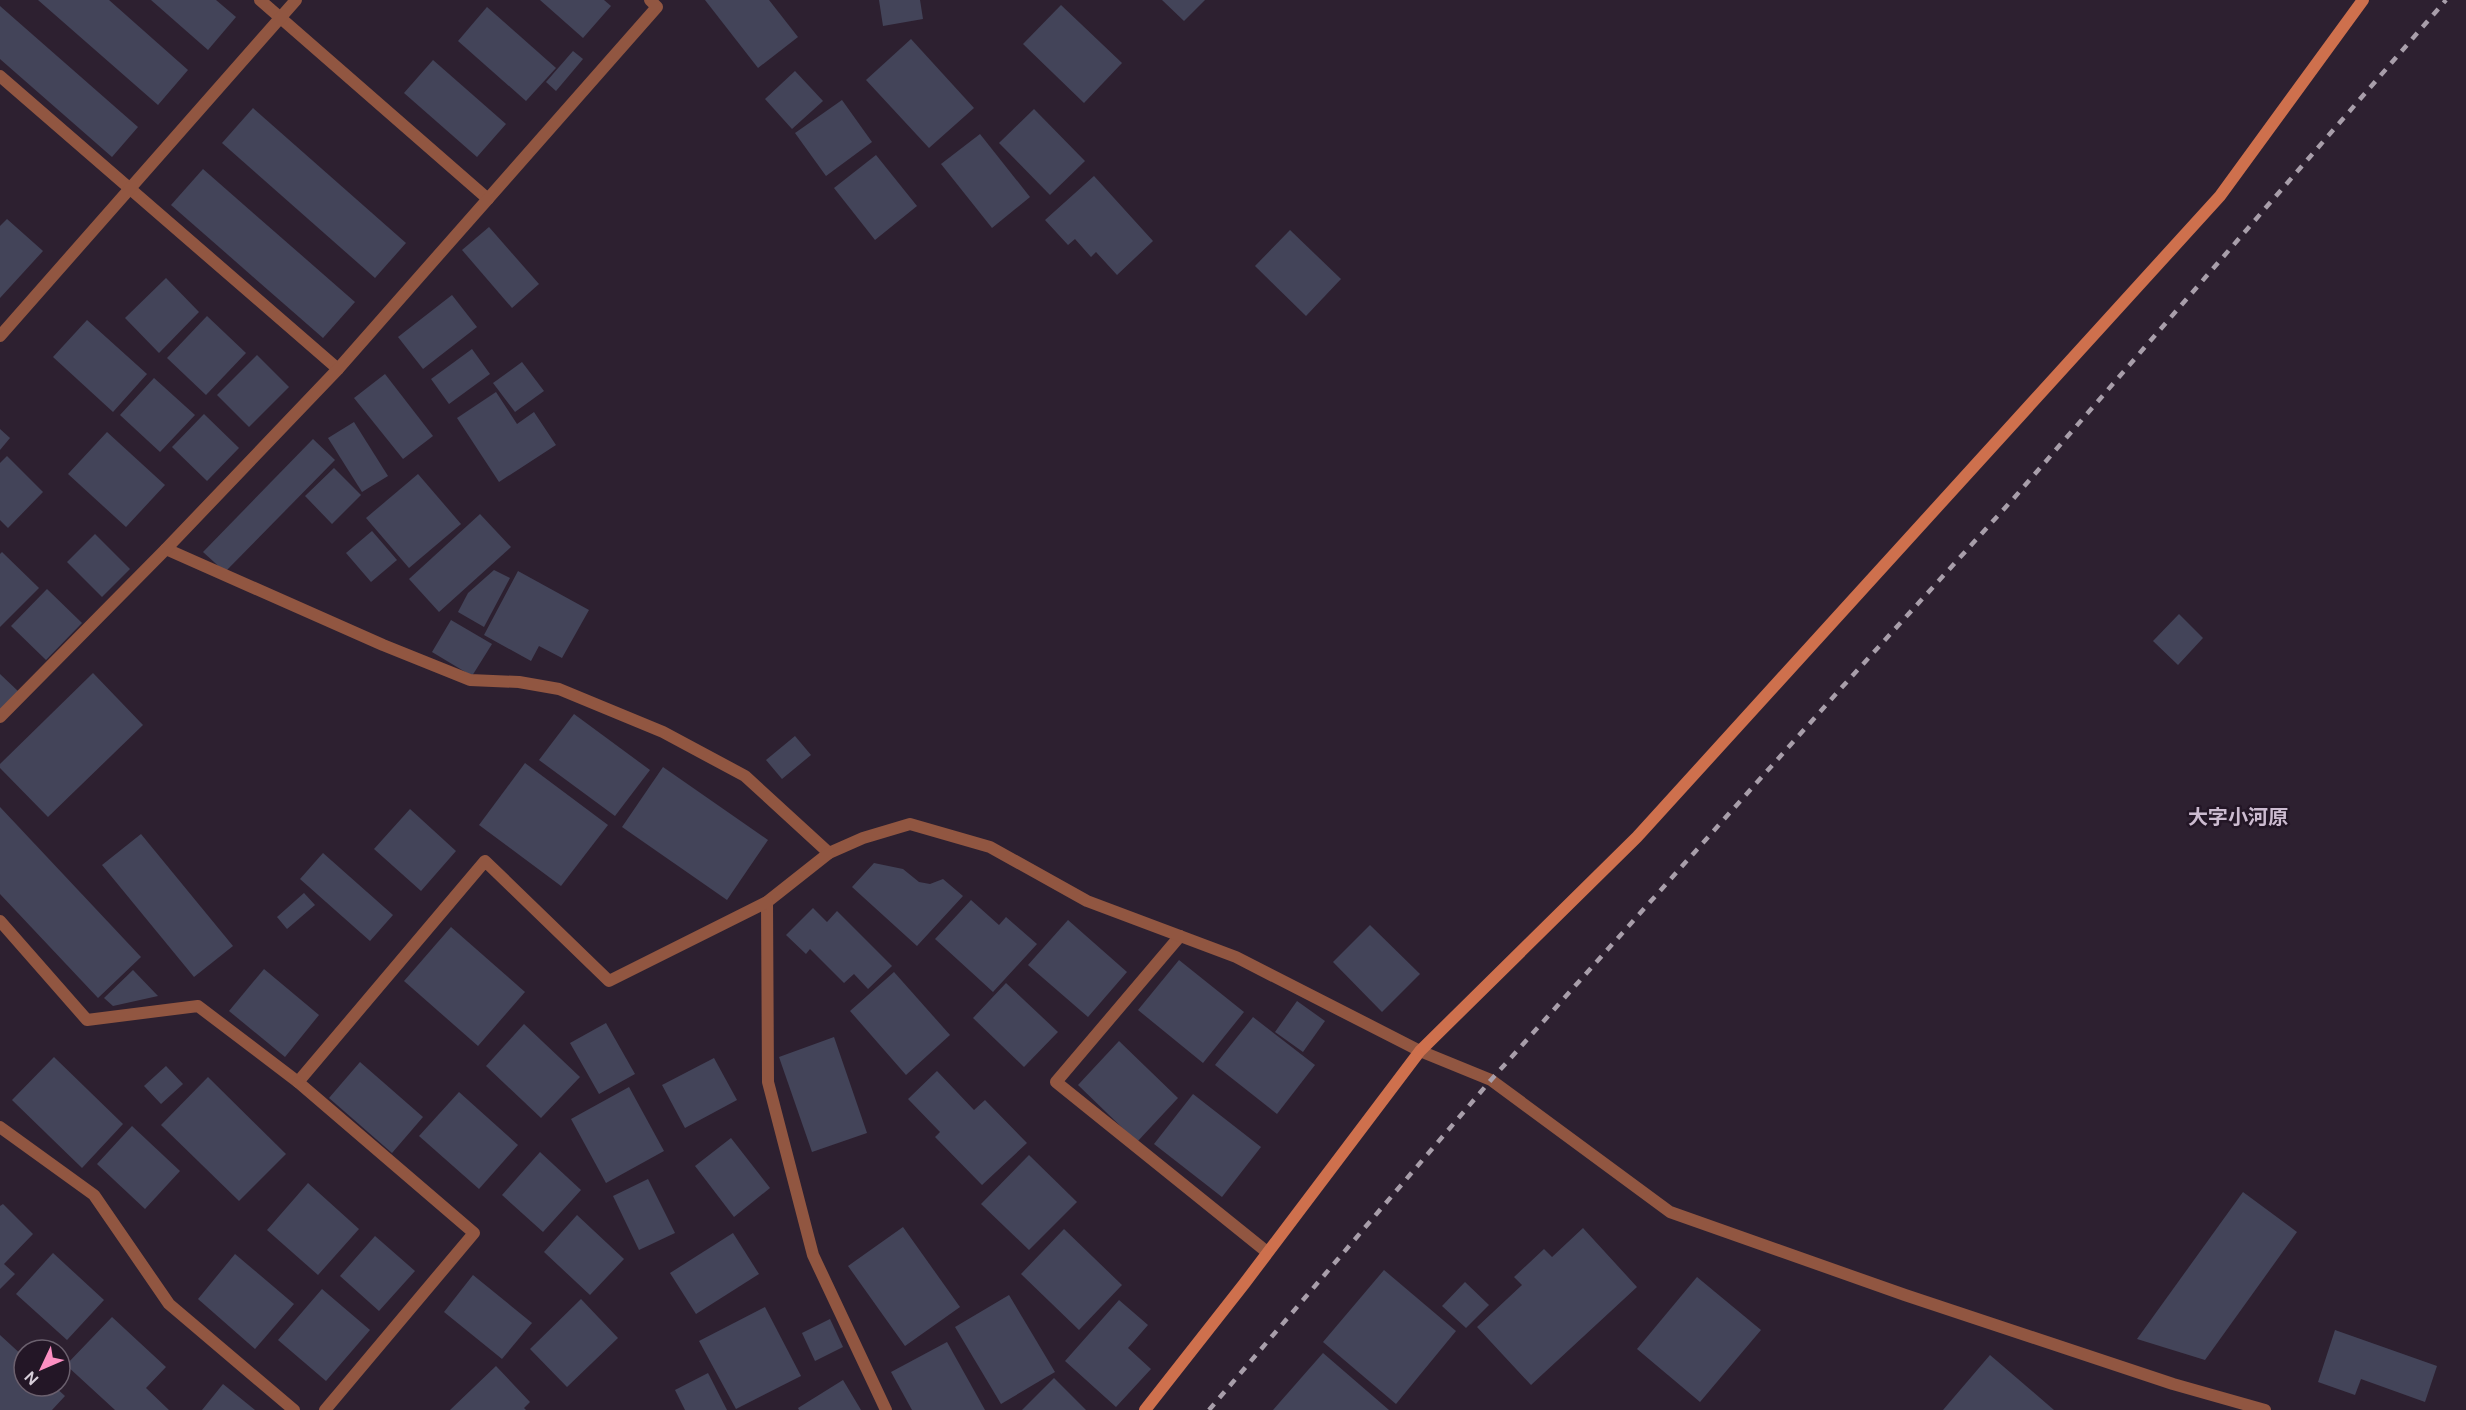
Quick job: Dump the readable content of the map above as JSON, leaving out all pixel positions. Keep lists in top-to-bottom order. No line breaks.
{"districts":["大字小河原"],"north":"bottom left"}
